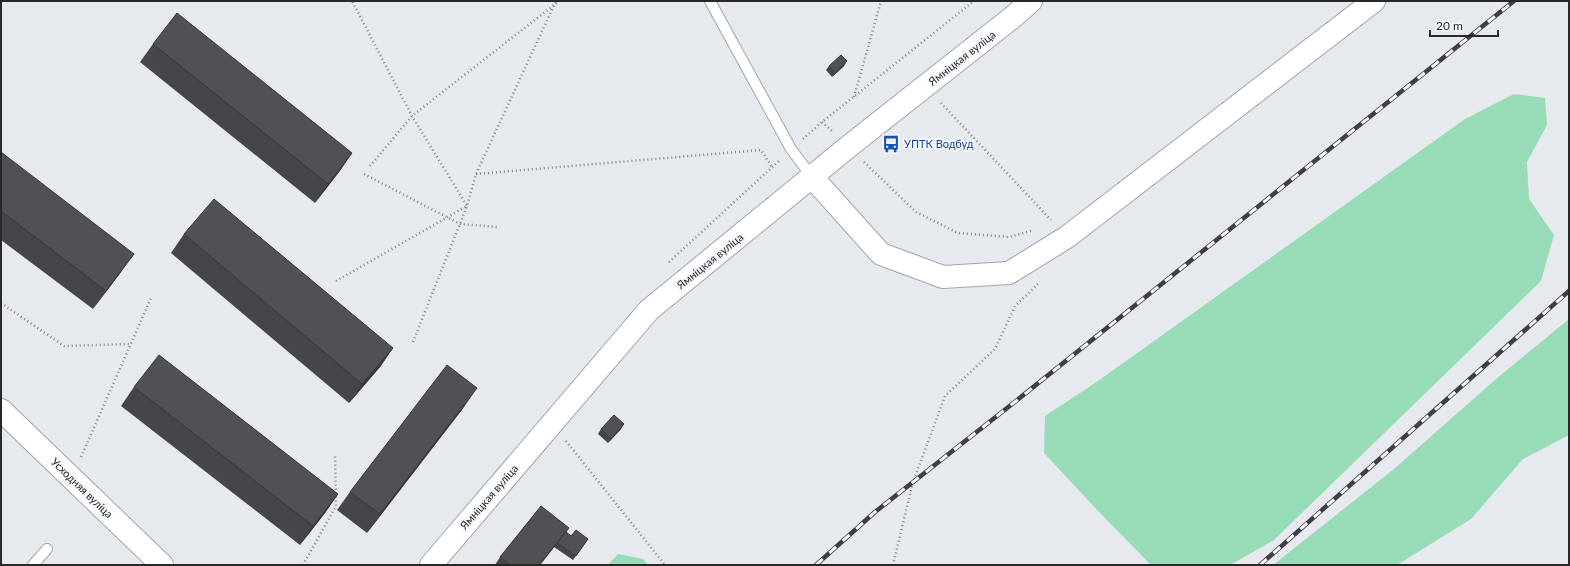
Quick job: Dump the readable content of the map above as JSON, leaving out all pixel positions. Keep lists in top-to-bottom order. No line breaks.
{"streets":{"main road":["Ямніцкая вуліца","Усходняя вуліца"]},"places":{"bus stop":["УПТК Водбуд"]},"scale_bar":"20 m"}
